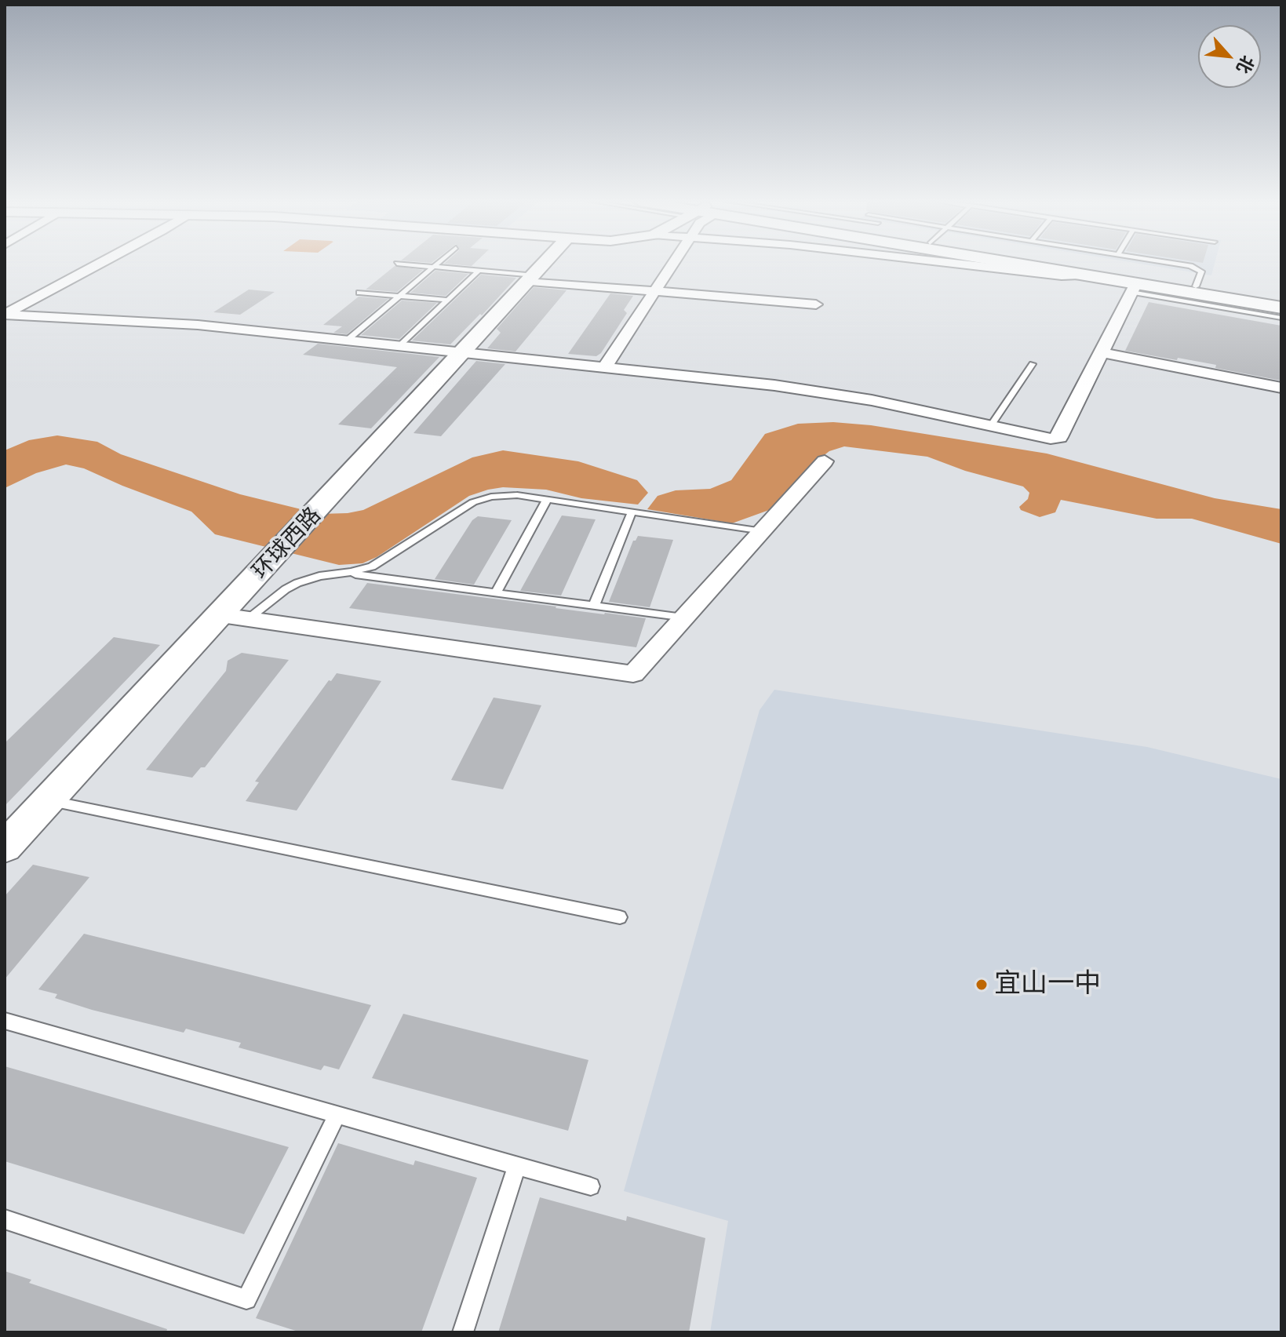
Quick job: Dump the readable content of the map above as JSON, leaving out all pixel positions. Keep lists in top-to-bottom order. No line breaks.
{"streets":{"street":["环球西路"]},"places":["宜山一中"],"north":"bottom right"}
